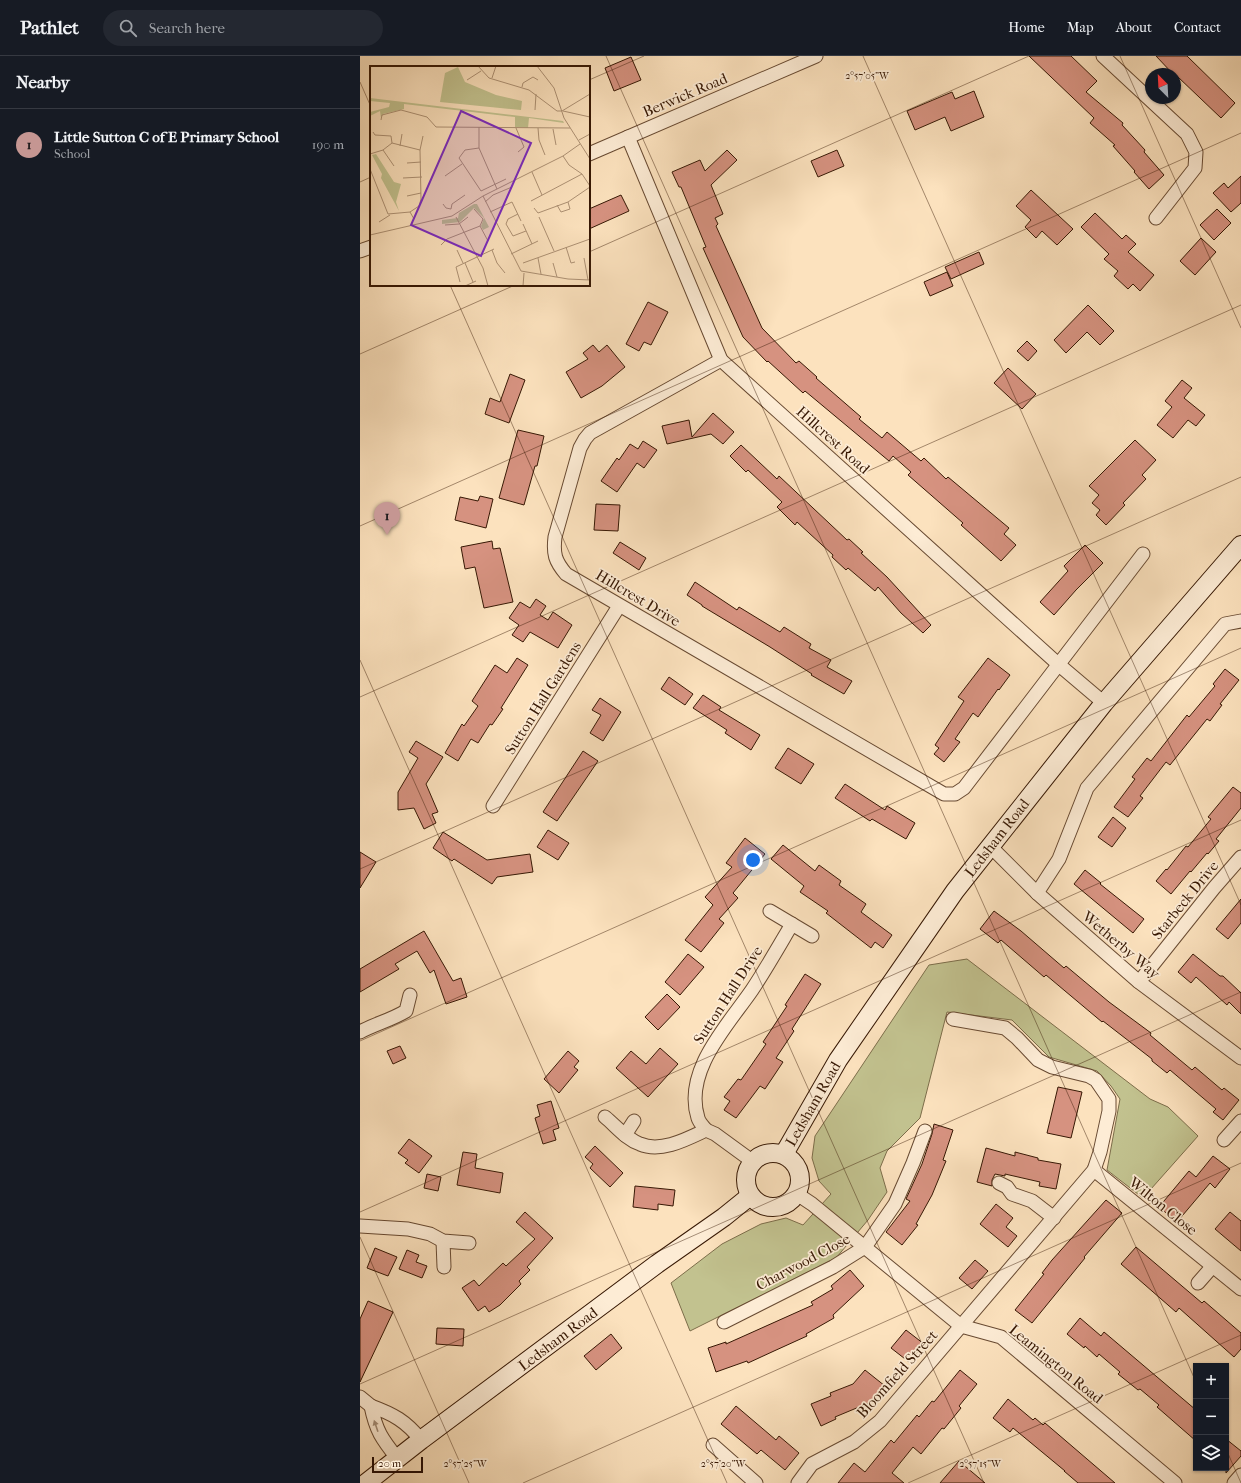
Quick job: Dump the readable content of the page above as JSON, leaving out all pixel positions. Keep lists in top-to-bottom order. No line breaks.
{"streets":{"main road":["Ledsham Road"],"street":["Berwick Road","Hillcrest Road","Hillcrest Drive","Sutton Hall Gardens","Starbeck Drive","Wetherby Way","Sutton Hall Drive","Wilton Close","Charwood Close","Leamington Road","Bloomfield Street"]},"crossings":[["Berwick Road","Hillcrest Road"],["Hillcrest Road","Hillcrest Drive"],["Hillcrest Road","Ledsham Road"],["Hillcrest Drive","Sutton Hall Gardens"],["Ledsham Road","Wetherby Way"],["Ledsham Road","Leamington Road"],["Starbeck Drive","Wetherby Way"],["Charwood Close","Leamington Road"],["Leamington Road","Bloomfield Street"]],"scale_bar":"20 m","north":"top left","page":{"header":"Pathlet","search":"Search here","nav":["Home","Map","About","Contact"],"heading":"Nearby","list":[{"mark":"1","name":"Little Sutton C of E Primary School","note":"School","value":"190 m"}],"pins":"1","map_buttons":["+","−"],"scale":"20 m"},"coordinates":["2°57'05\"W","2°57'25\"W","2°57'20\"W","2°57'15\"W"]}
